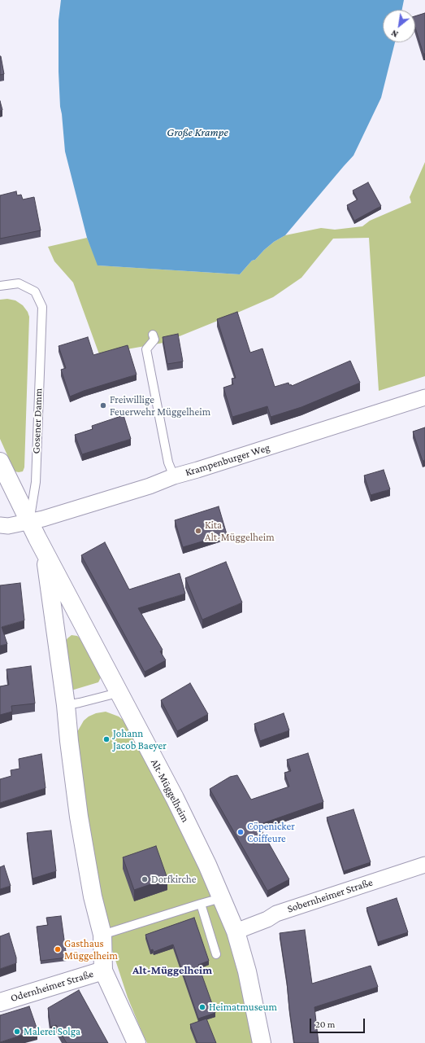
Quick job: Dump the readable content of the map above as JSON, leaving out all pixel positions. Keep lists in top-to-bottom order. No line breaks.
{"streets":{"main road":["Alt-Müggelheim","Odernheimer Straße"],"street":["Krampenburger Weg","Sobernheimer Straße"],"lane":["Gosener Damm"]},"crossings":[["Gosener Damm","Krampenburger Weg"],["Gosener Damm","Alt-Müggelheim"],["Krampenburger Weg","Alt-Müggelheim"],["Alt-Müggelheim","Sobernheimer Straße"],["Alt-Müggelheim","Odernheimer Straße"]],"districts":["Alt-Müggelheim"],"water":["Große Krampe"],"places":["Freiwillige Feuerwehr Müggelheim","Kita Alt-Müggelheim","Johann Jacob Baeyer","Cöpenicker Coiffeure","Dorfkirche","Gasthaus Müggelheim","Heimatmuseum","Malerei Solga"],"scale_bar":"20 m","north":"bottom left"}
